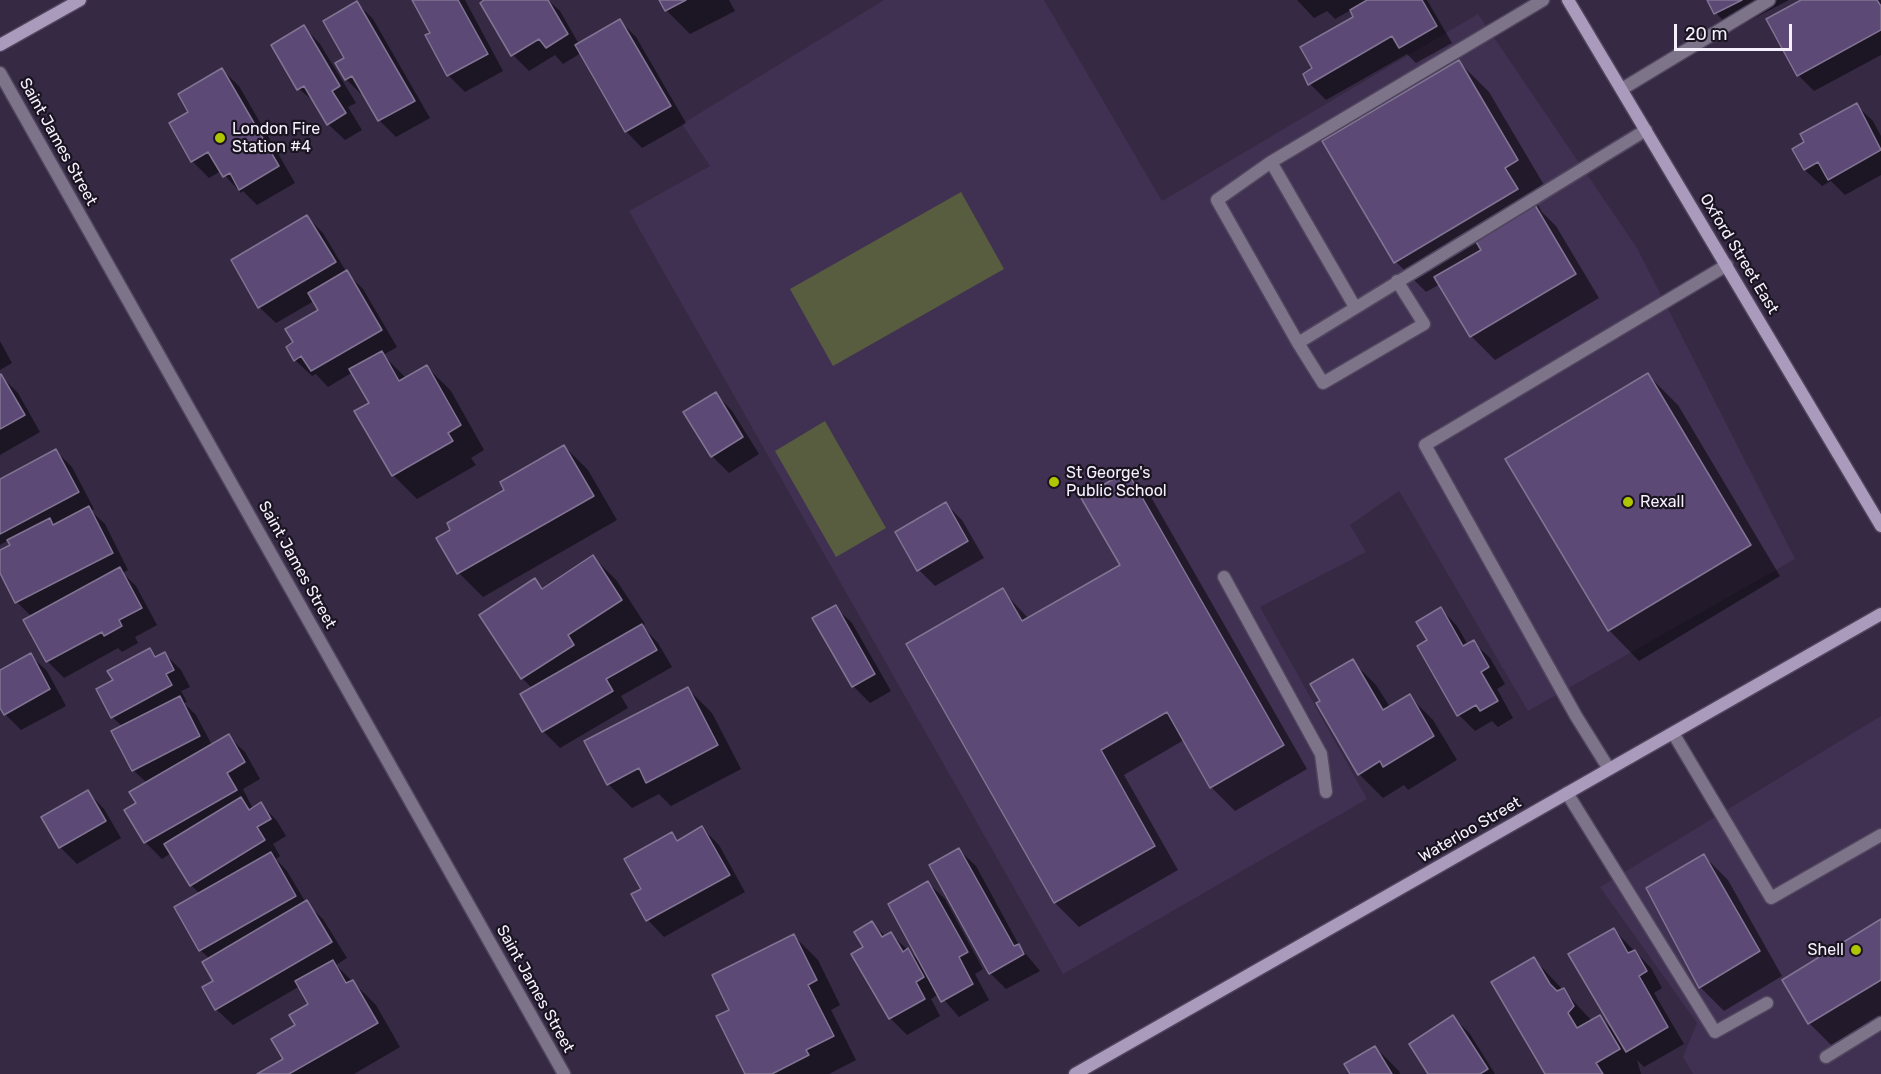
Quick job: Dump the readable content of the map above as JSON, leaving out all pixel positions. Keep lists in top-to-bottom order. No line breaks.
{"streets":{"street":["Saint James Street","Oxford Street East","Waterloo Street"]},"places":["London Fire Station #4","St George's Public School","Rexall","Shell"],"scale_bar":"20 m"}
